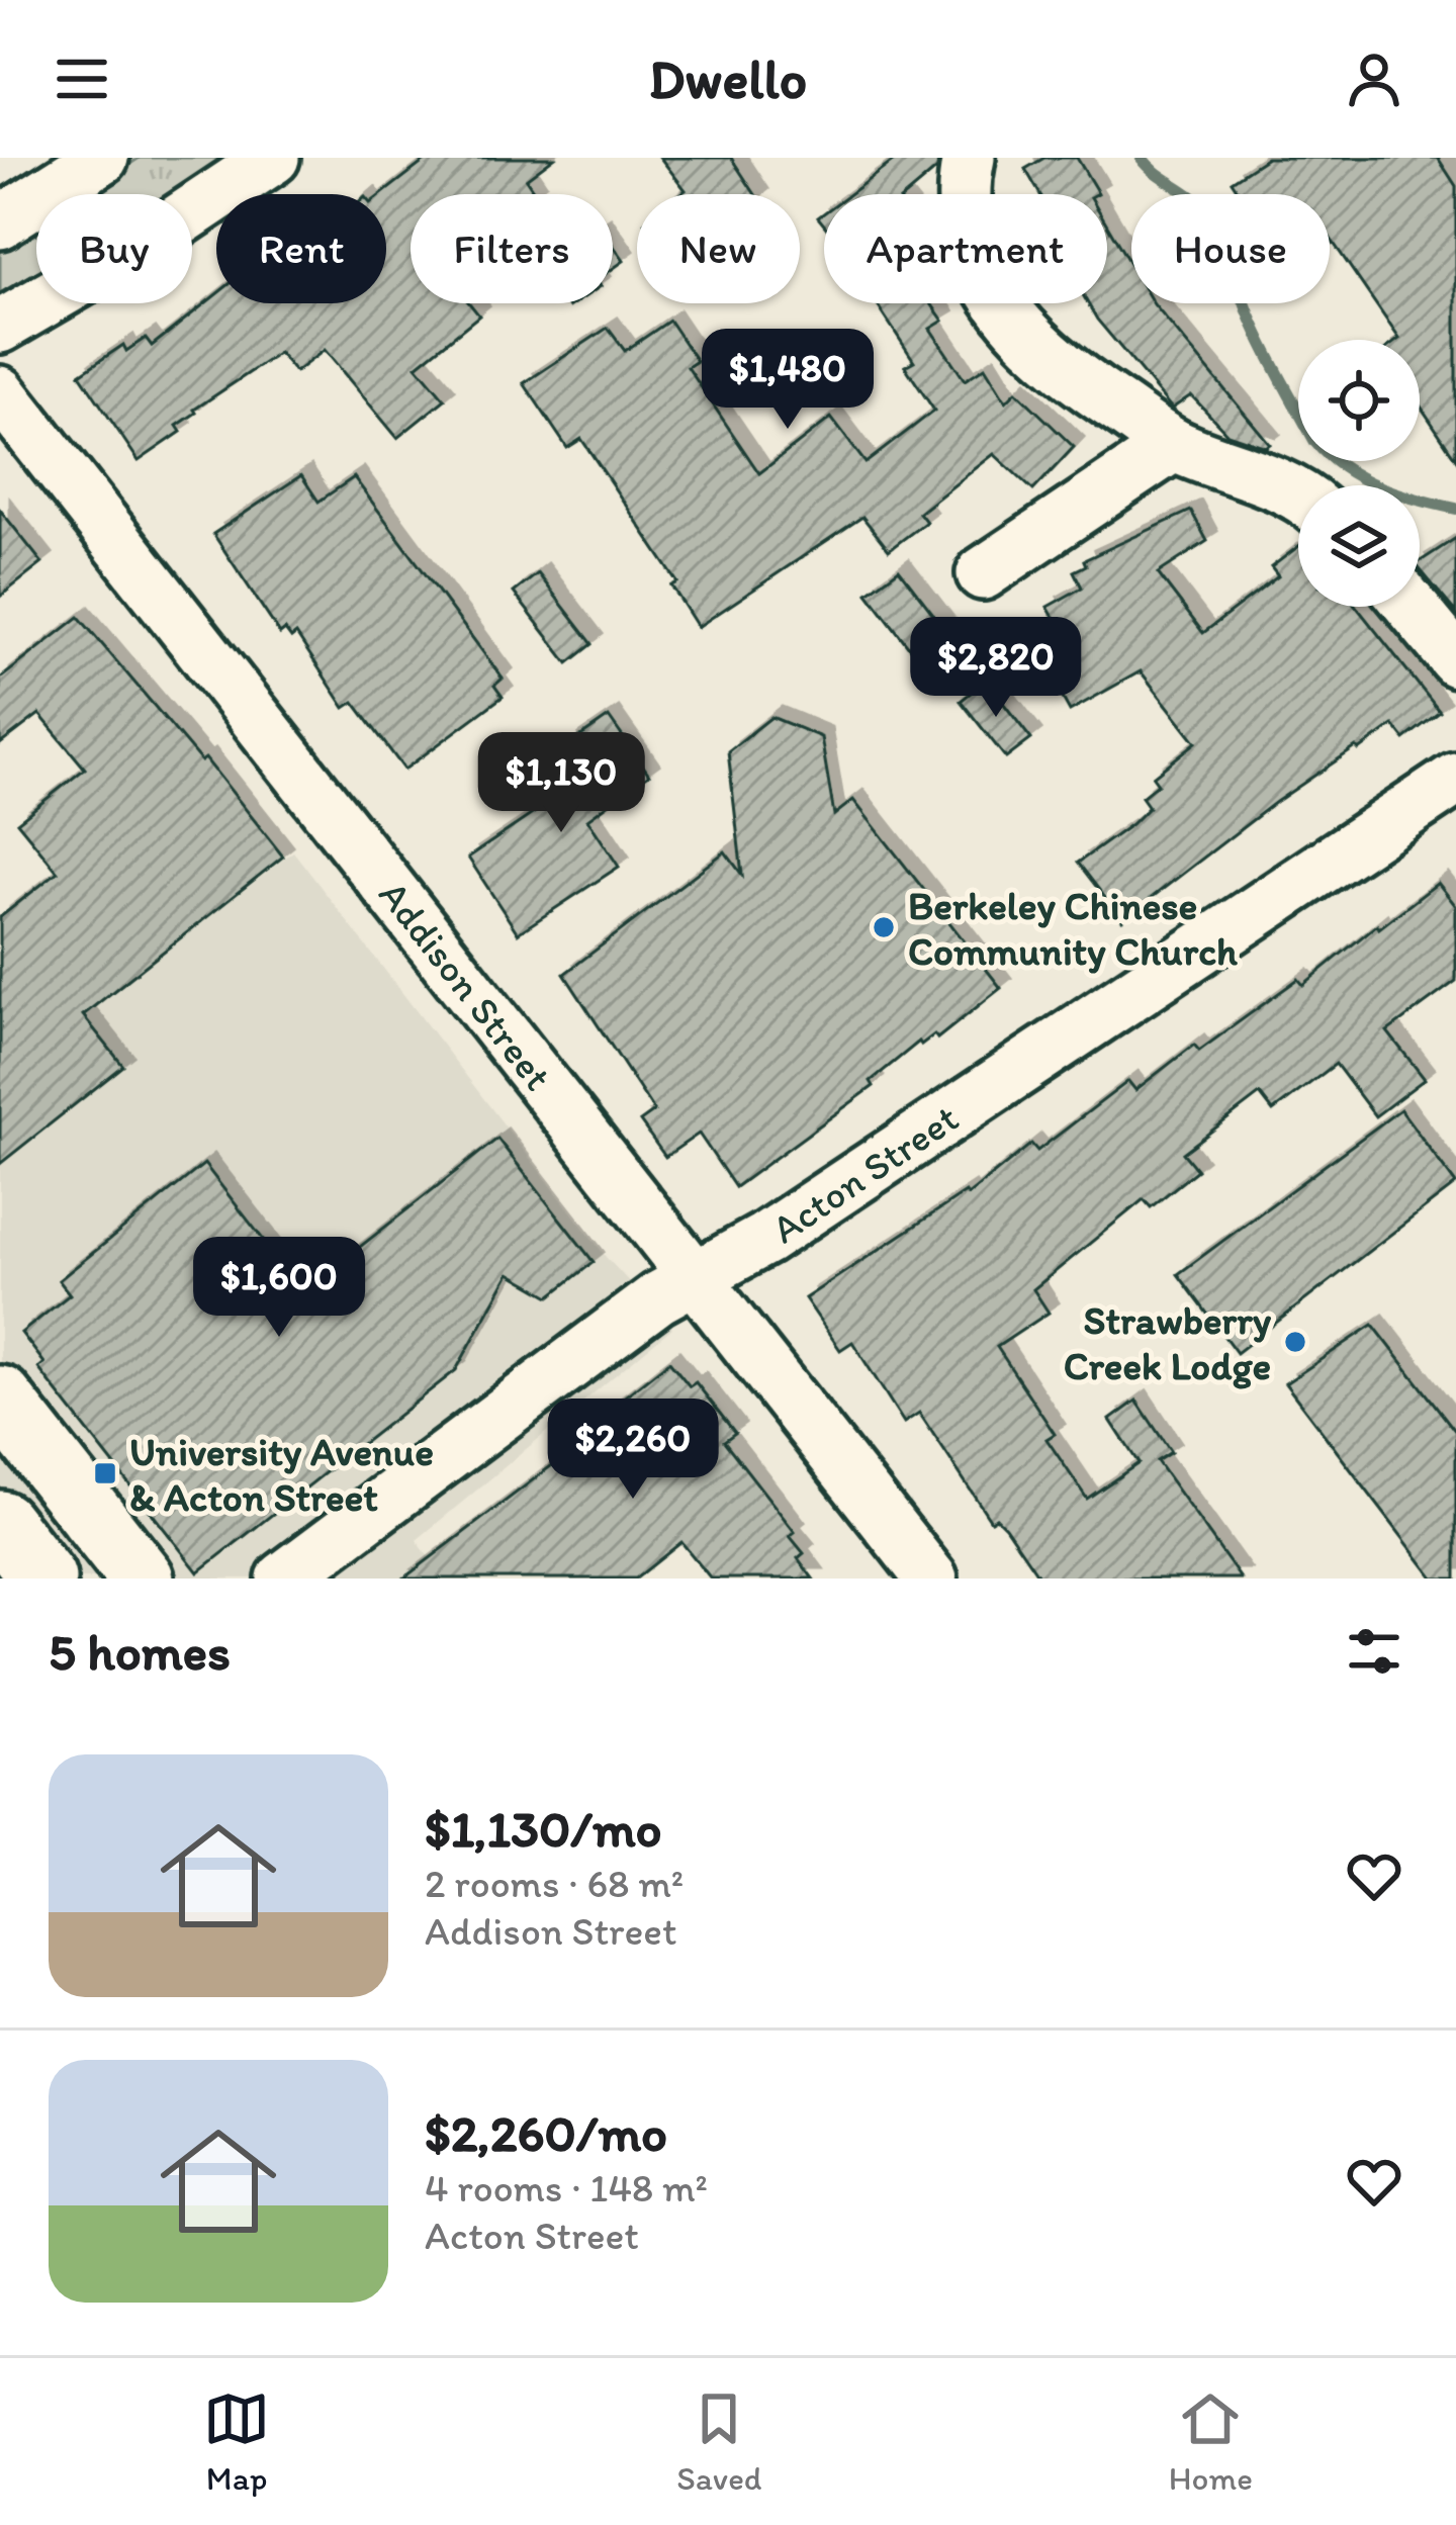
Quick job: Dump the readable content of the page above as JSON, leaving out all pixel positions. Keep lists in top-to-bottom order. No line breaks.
{"streets":{"street":["Addison Street","Acton Street"]},"crossings":[["Addison Street","Acton Street"]],"places":{"other":["Berkeley Chinese Community Church","Strawberry Creek Lodge"],"transit":["University Avenue & Acton Street"]},"page":{"header":"Dwello","chip":["Buy","Rent","Filters","New","Apartment","House"],"price":["$1,480","$2,820","$1,130","$1,600","$2,260"],"heading":"5 homes","list":[{"name":"$1,130/mo","note":"2 rooms · 68 m² · Addison Street"},{"name":"$2,260/mo","note":"4 rooms · 148 m² · Acton Street"}],"tabs":["Map","Saved","Home"]}}
